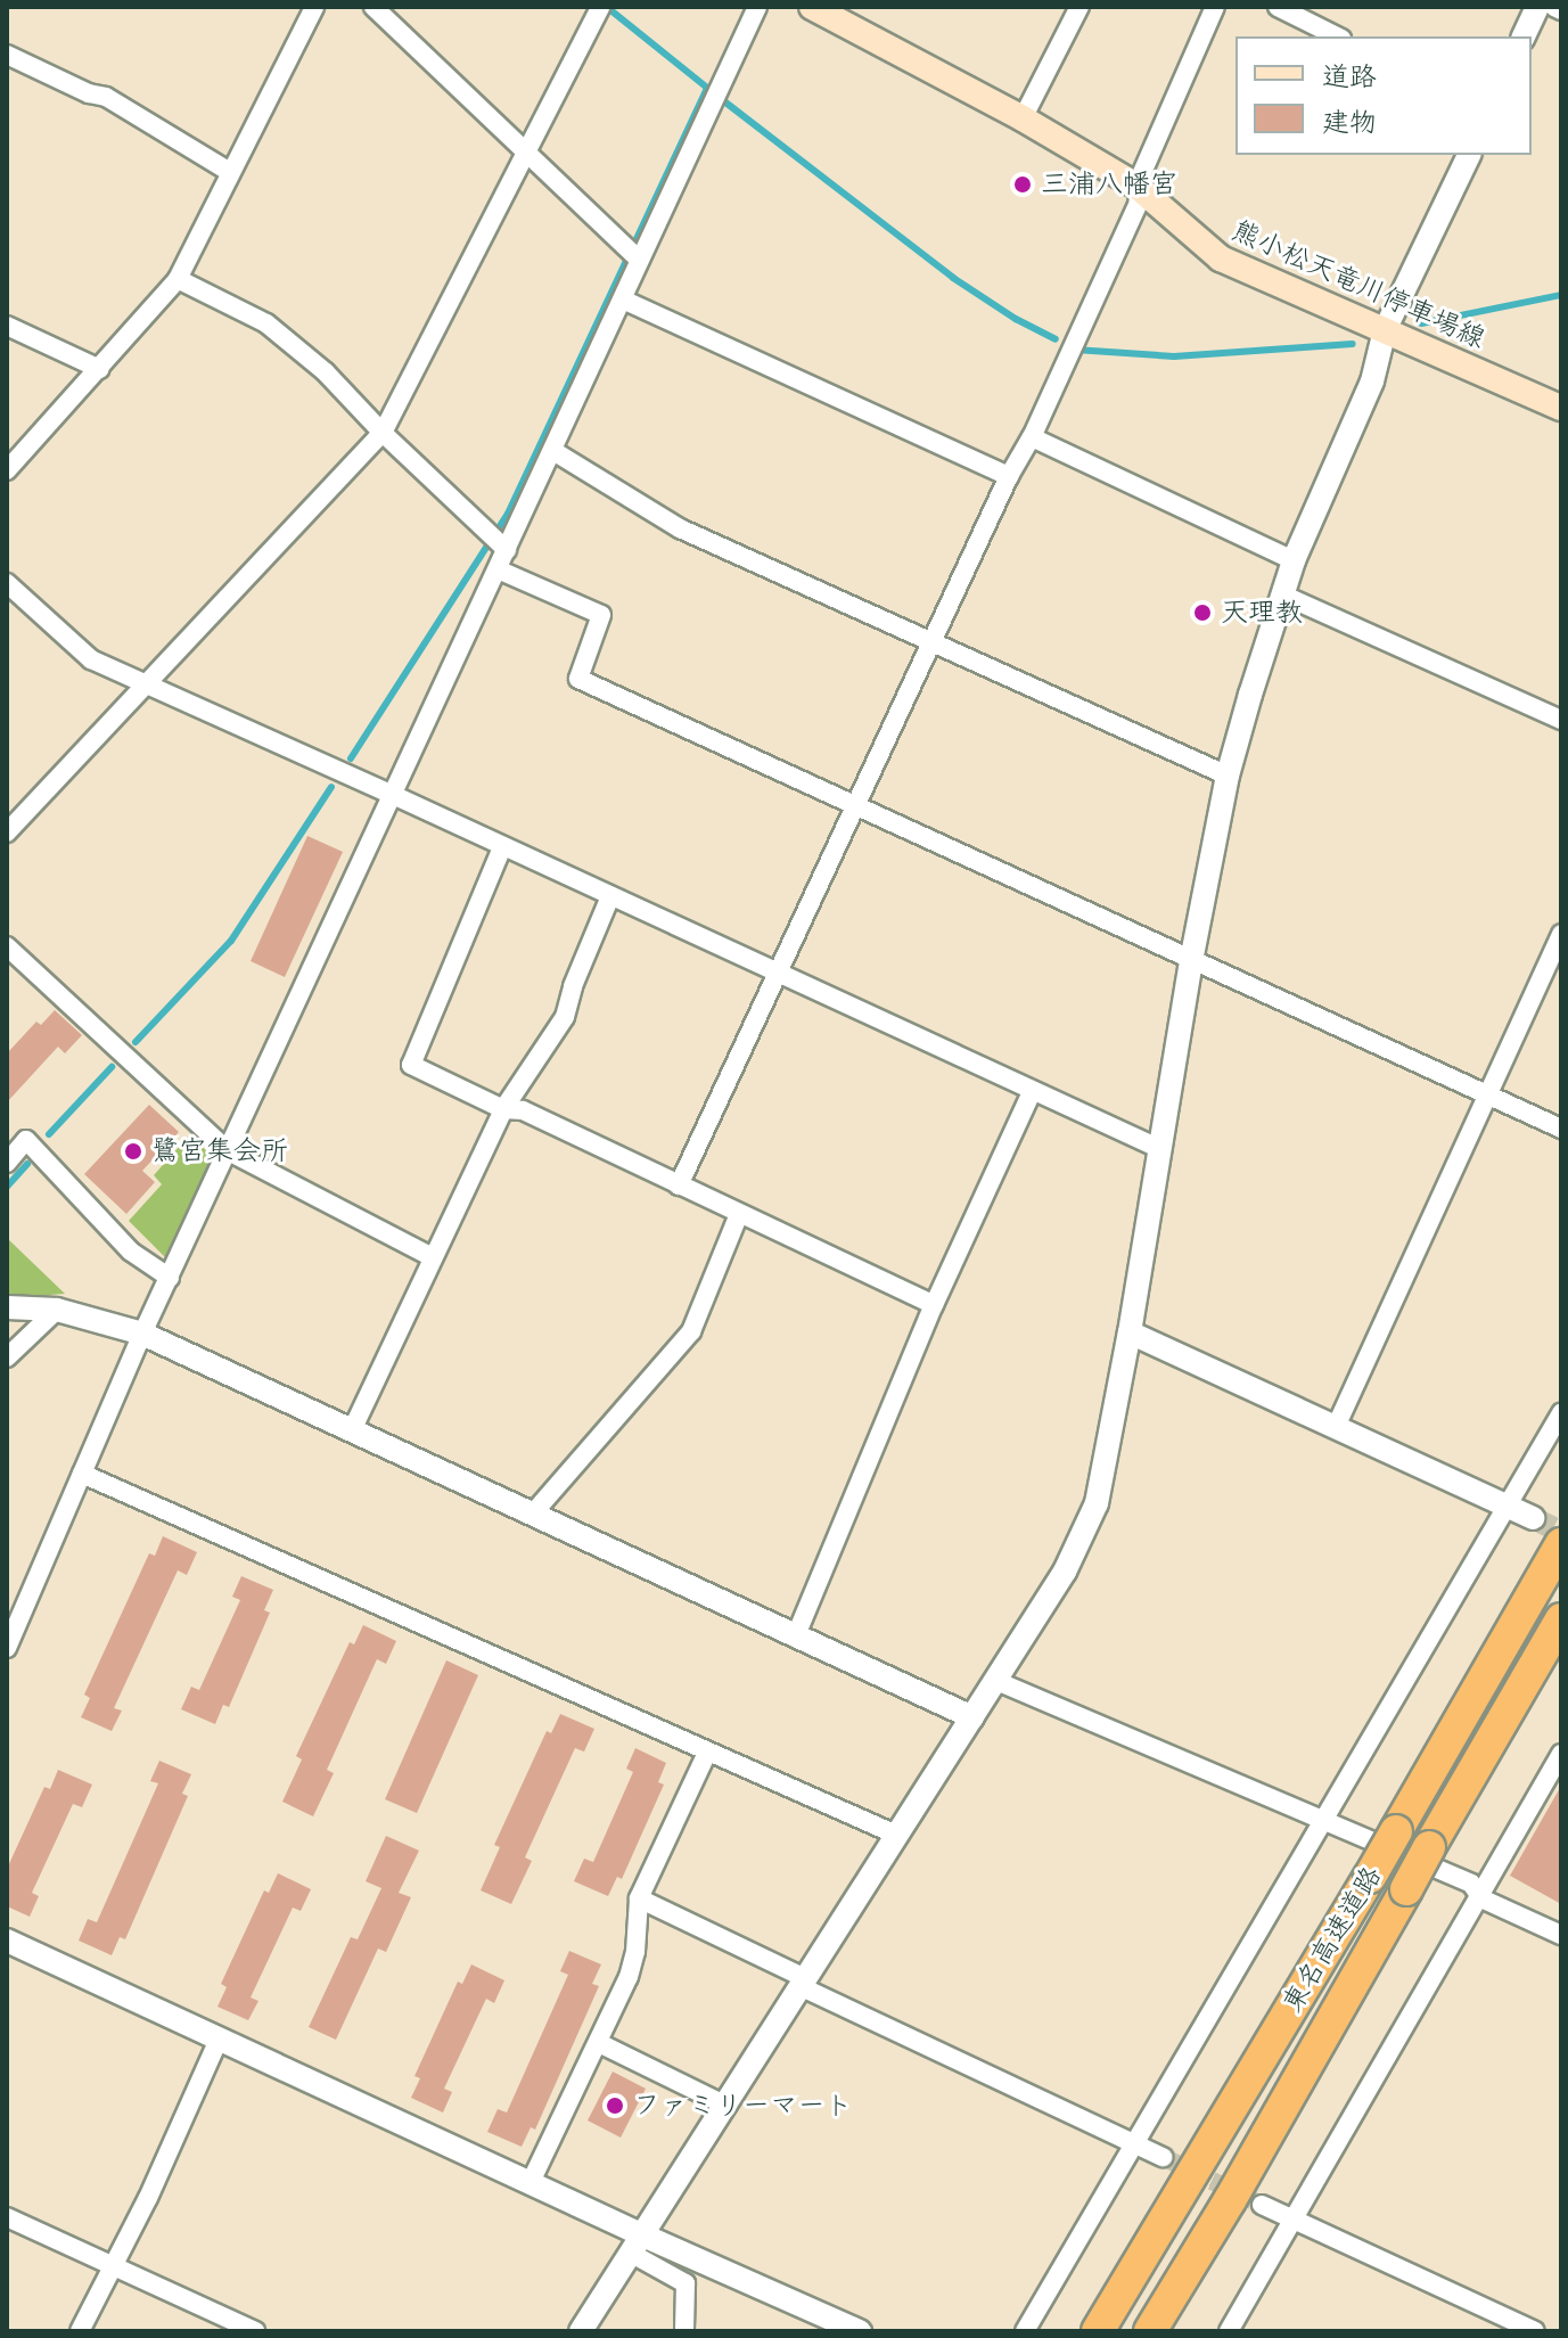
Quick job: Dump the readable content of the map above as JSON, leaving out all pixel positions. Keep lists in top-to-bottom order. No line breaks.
{"streets":{"highway":["東名高速道路"],"main road":["熊小松天竜川停車場線"]},"places":["三浦八幡宮","天理教","鷺宮集会所","ファミリーマート"],"legend":["道路","建物"]}
